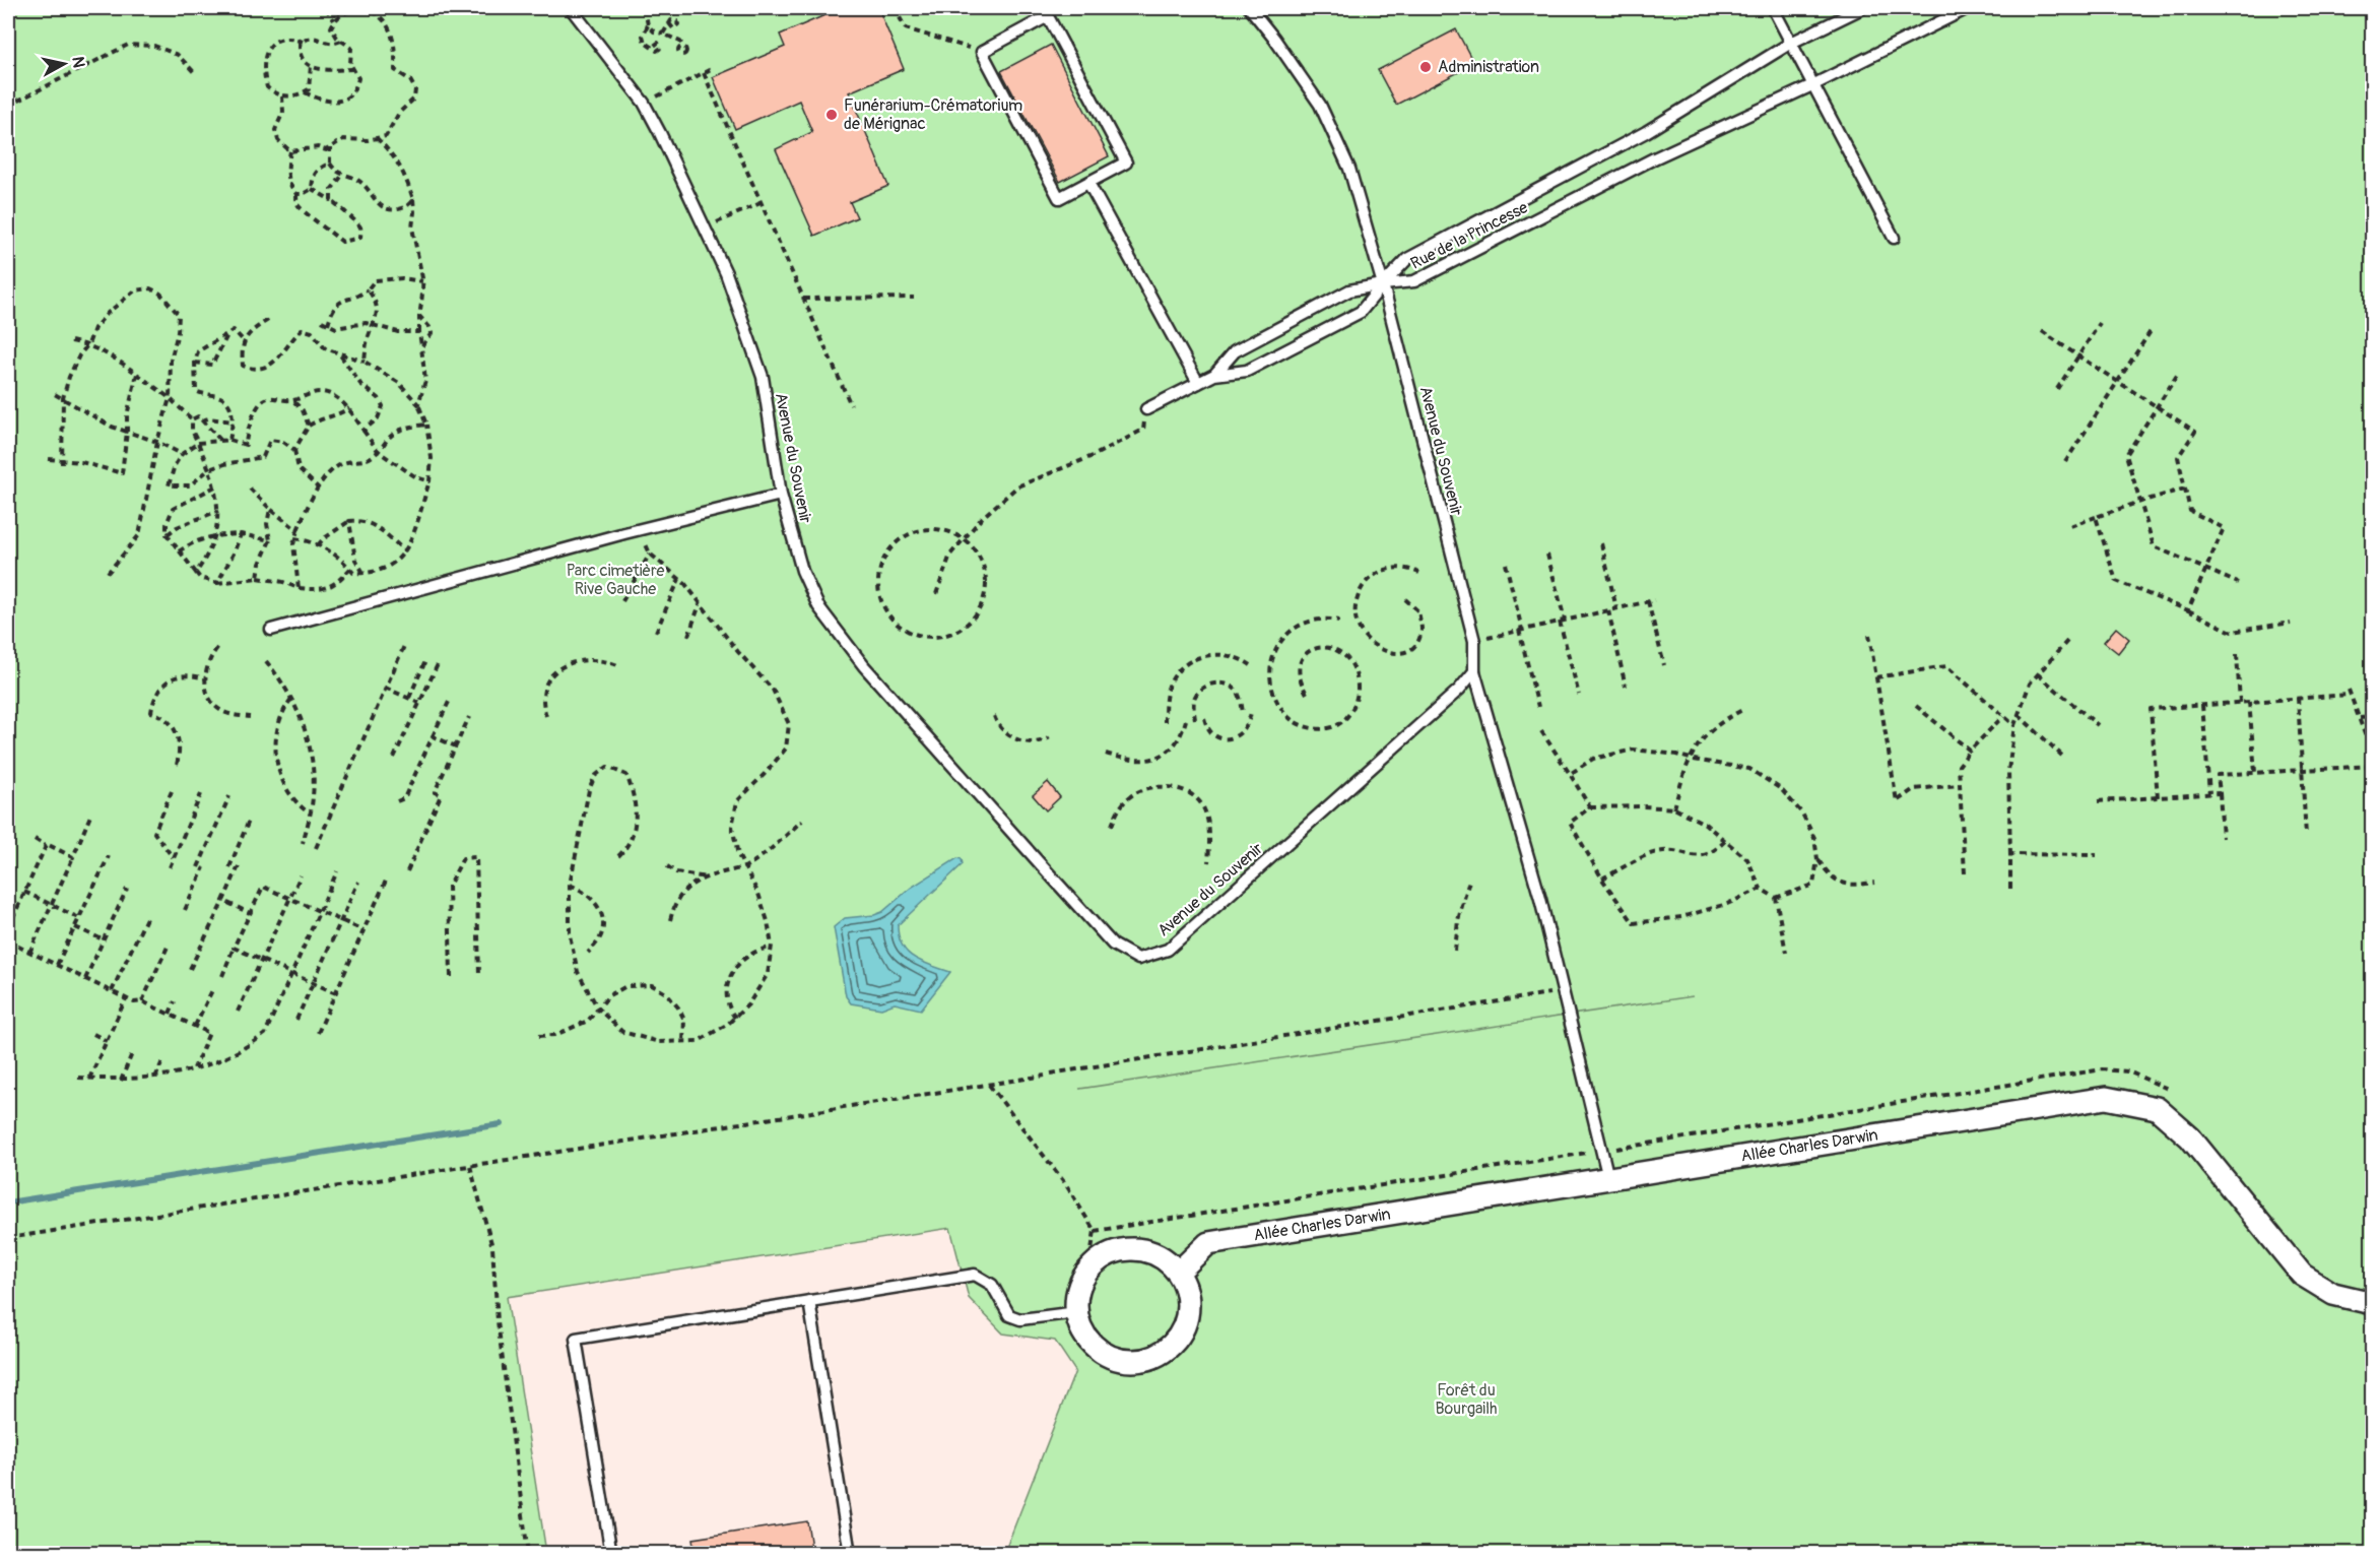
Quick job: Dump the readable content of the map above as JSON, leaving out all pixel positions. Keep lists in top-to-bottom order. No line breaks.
{"streets":{"street":["Allée Charles Darwin"],"lane":["Rue de la Princesse","Avenue du Souvenir"]},"crossings":[["Rue de la Princesse","Avenue du Souvenir"]],"parks":["Parc cimetière Rive Gauche","Forêt du Bourgailh"],"places":["Administration","Funérarium-Crématorium de Mérignac"],"north":"right"}
